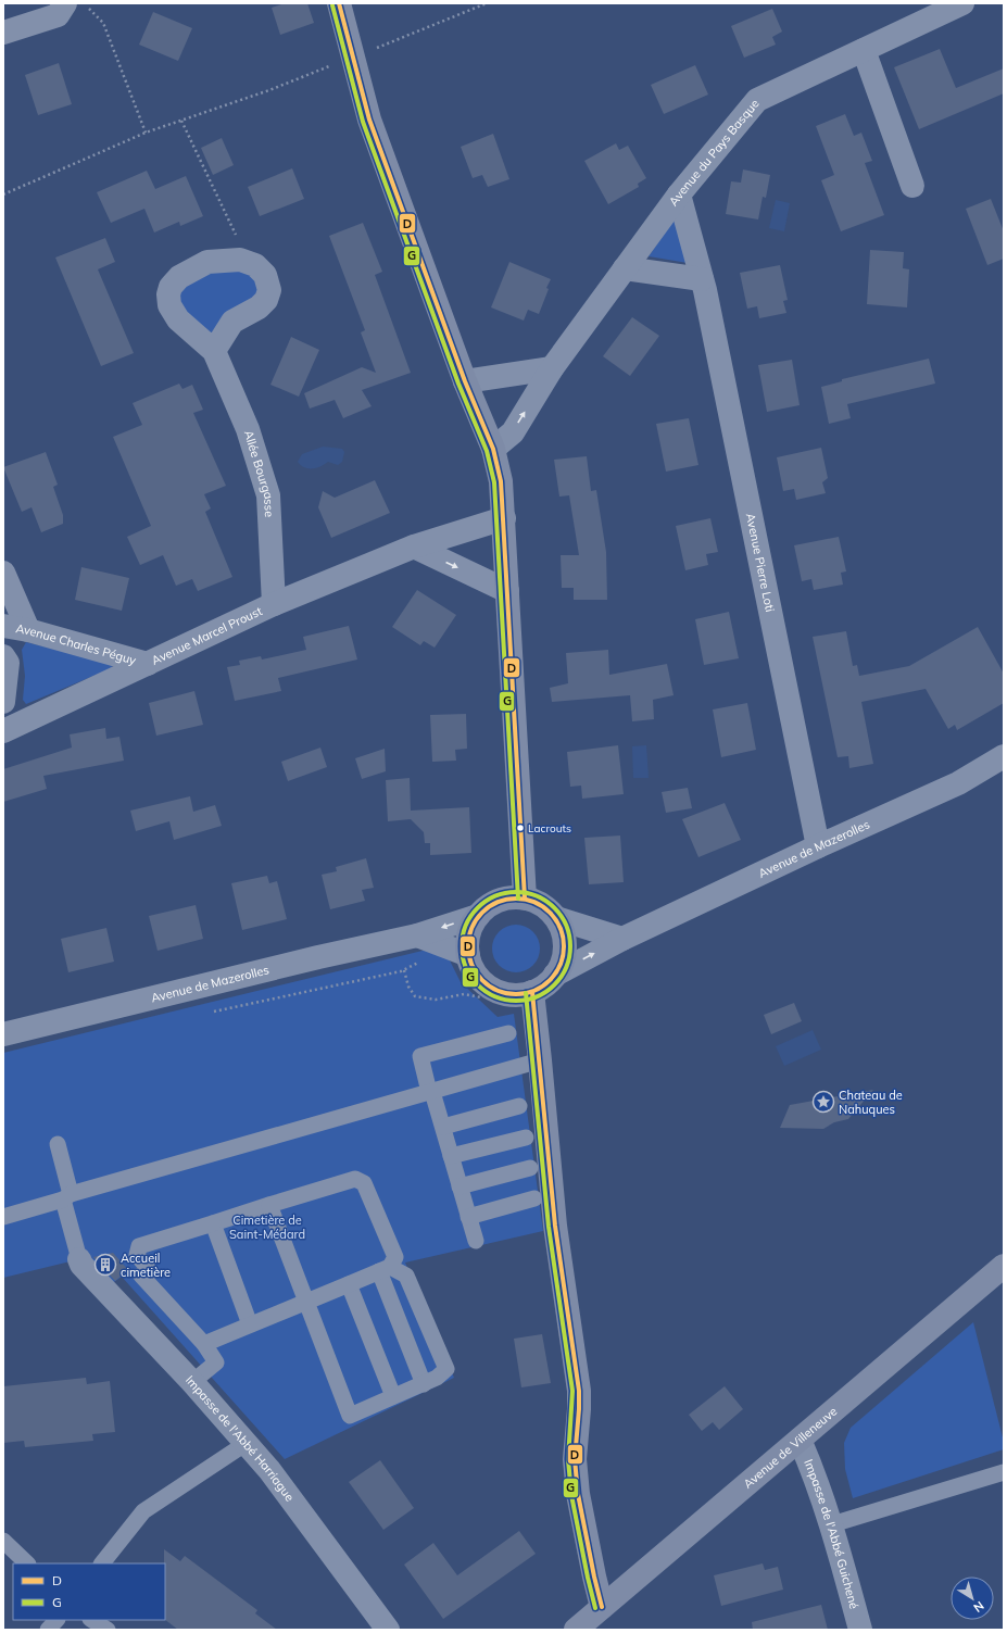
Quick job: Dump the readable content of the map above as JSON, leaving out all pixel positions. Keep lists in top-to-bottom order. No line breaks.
{"streets":{"street":["Avenue du Pays Basque","Allée Bourgasse","Avenue Pierre Loti","Avenue Marcel Proust","Avenue Charles Péguy","Avenue de Mazerolles","Impasse de l'Abbé Harriague","Avenue de Villeneuve","Impasse de l'Abbé Guichené"]},"crossings":[["Avenue du Pays Basque","Avenue Pierre Loti"],["Allée Bourgasse","Avenue Marcel Proust"],["Avenue Pierre Loti","Avenue de Mazerolles"],["Avenue Marcel Proust","Avenue Charles Péguy"],["Avenue de Villeneuve","Impasse de l'Abbé Guichené"]],"parks":["Cimetière de Saint-Médard"],"places":{"other":["Lacrouts"],"place":["Chateau de Nahuques"],"building":["Accueil cimetière"]},"lines":["transit line D","transit line G"],"legend":["D","G"],"north":"bottom right"}
